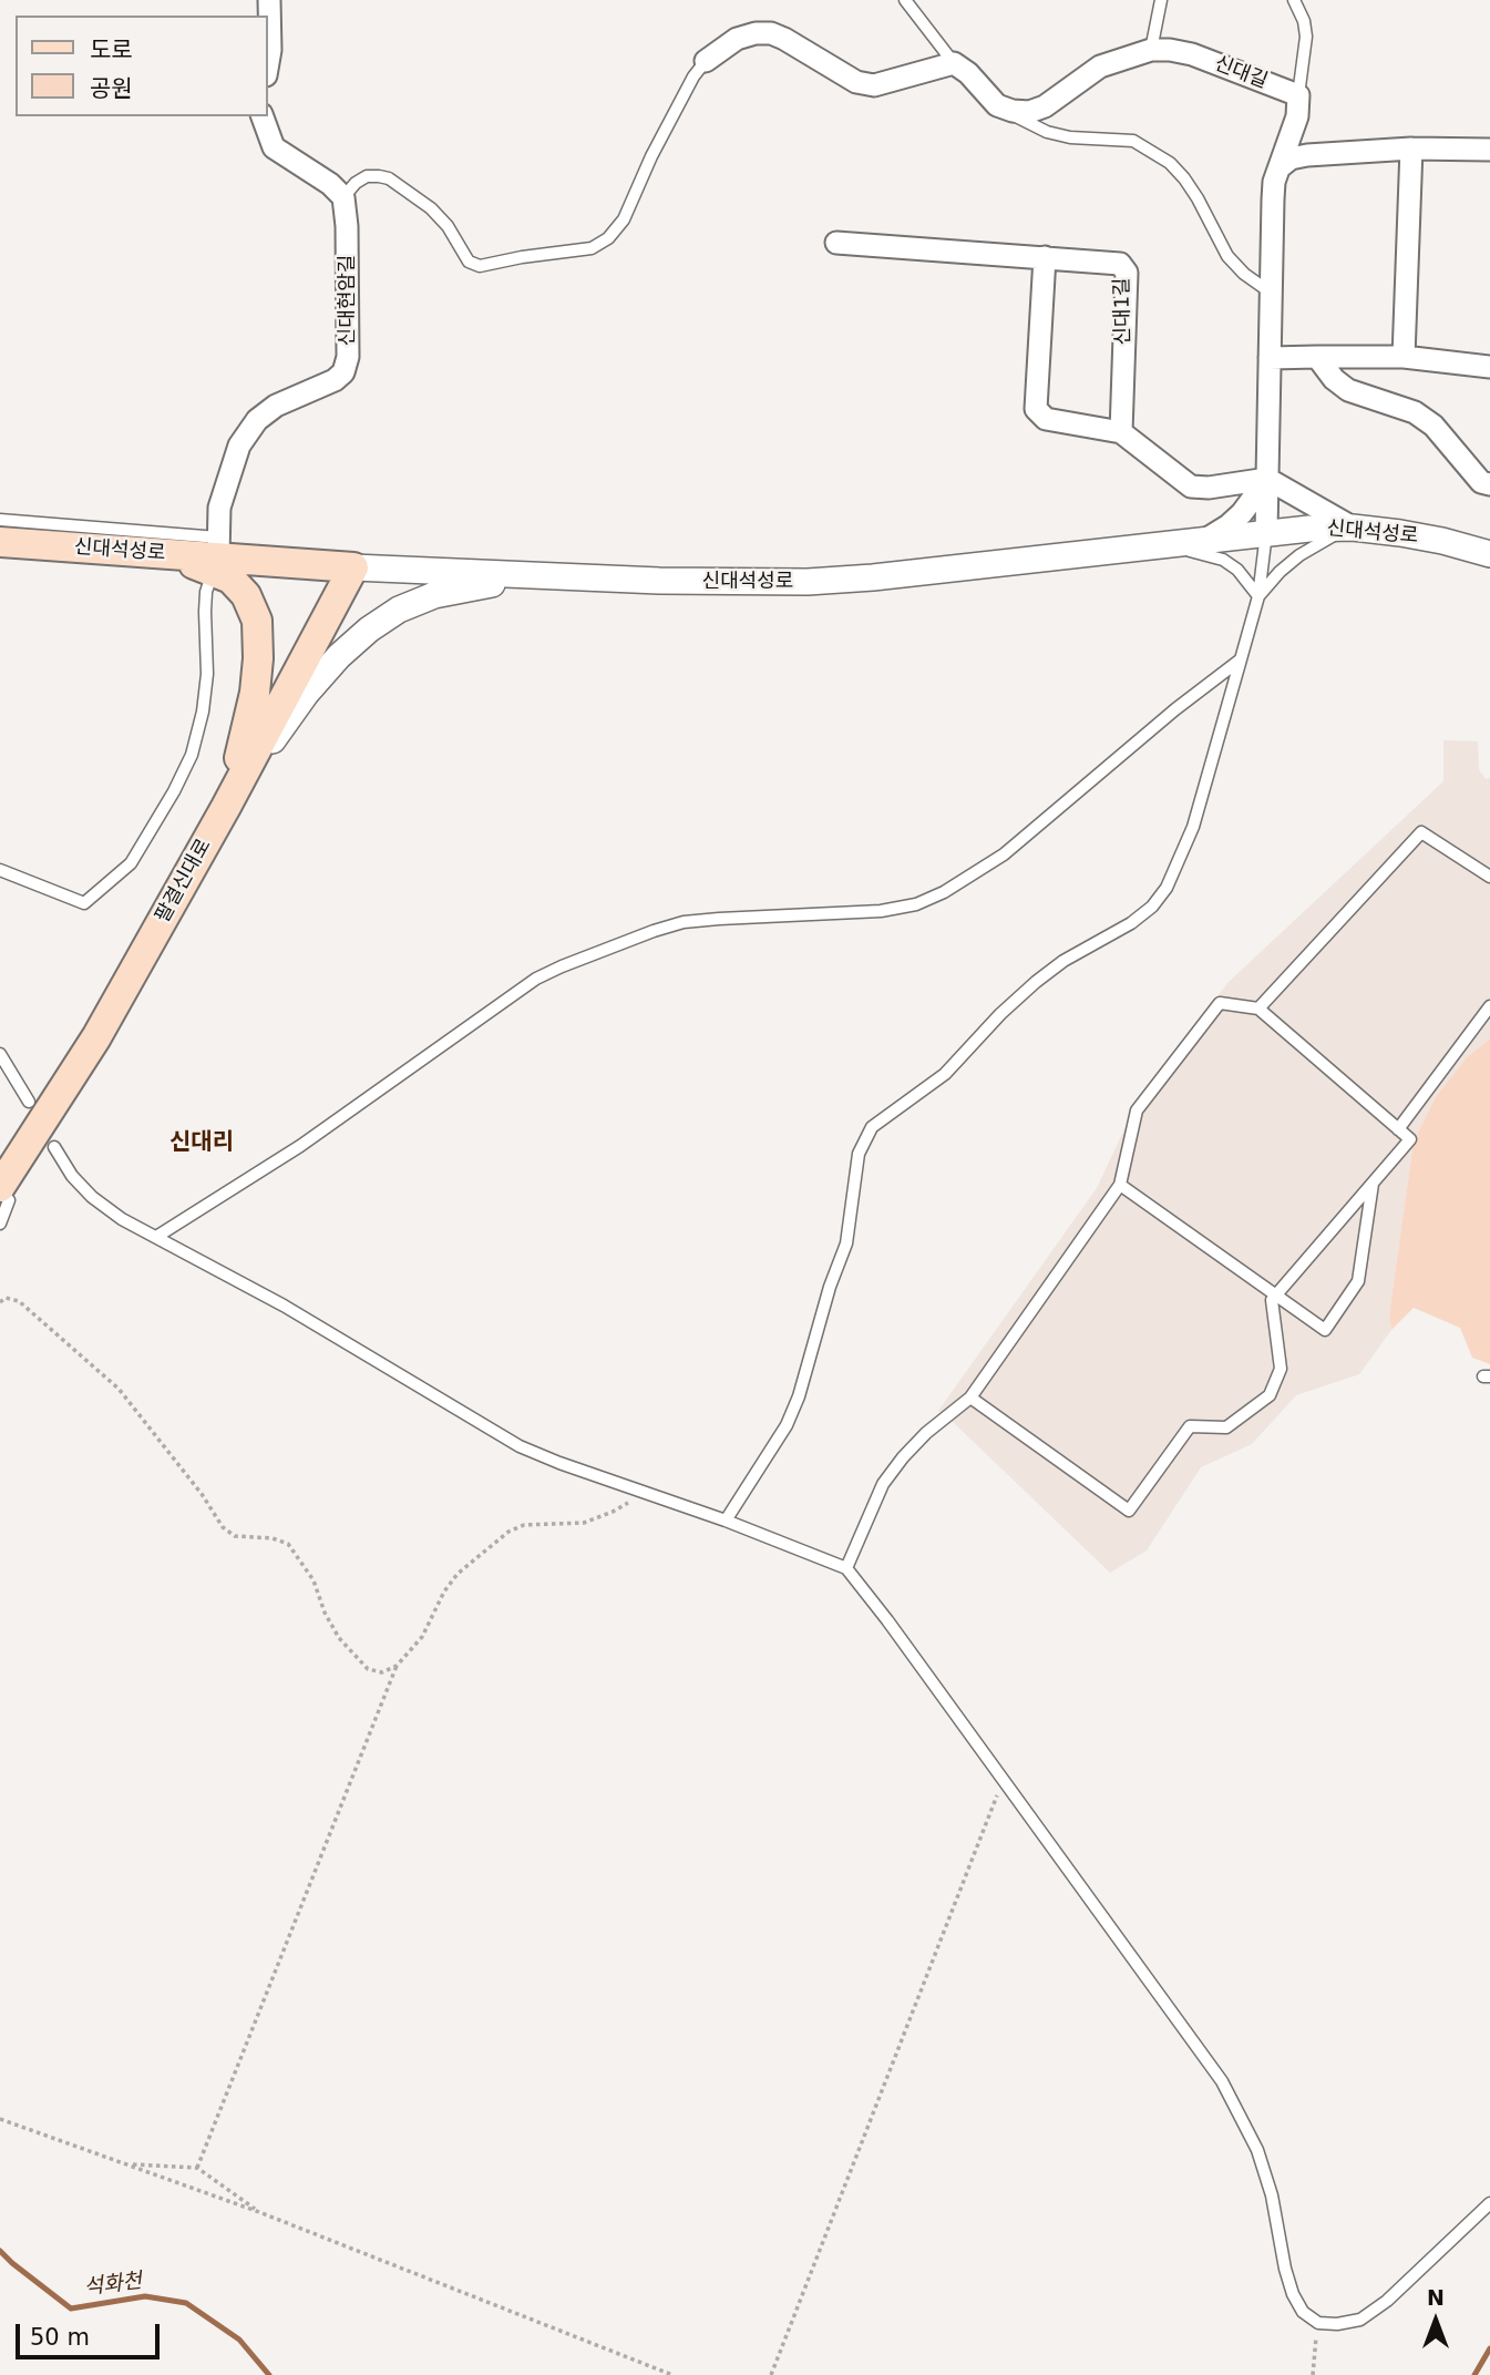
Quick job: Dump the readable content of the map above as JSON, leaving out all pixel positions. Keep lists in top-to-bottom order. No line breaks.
{"streets":{"main road":["신대석성로","팔결신대로"],"street":["신대길","신대현암길","신대1길"]},"crossings":[["신대현암길","신대석성로"],["신대석성로","팔결신대로"]],"districts":["신대리"],"water":["석화천"],"legend":["도로","공원"],"scale_bar":"50 m","north":"top"}
